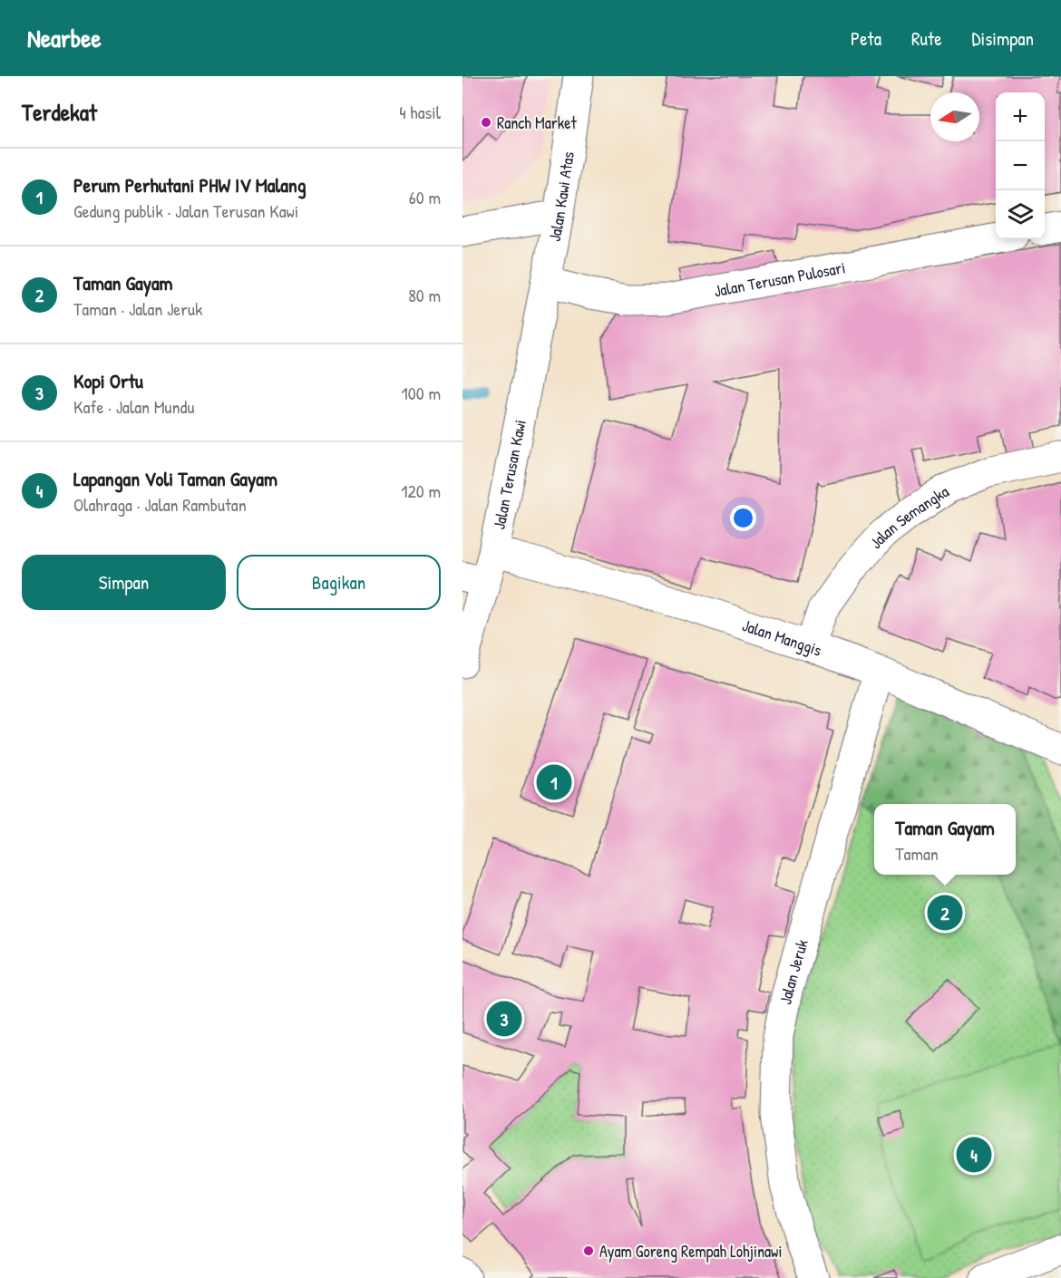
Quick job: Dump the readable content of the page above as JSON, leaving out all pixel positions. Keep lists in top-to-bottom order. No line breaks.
{"streets":{"street":["Jalan Kawi Atas","Jalan Terusan Pulosari","Jalan Terusan Kawi","Jalan Semangka","Jalan Manggis","Jalan Jeruk"]},"crossings":[["Jalan Kawi Atas","Jalan Terusan Pulosari"],["Jalan Kawi Atas","Jalan Terusan Kawi"],["Jalan Terusan Pulosari","Jalan Terusan Kawi"],["Jalan Terusan Kawi","Jalan Manggis"],["Jalan Semangka","Jalan Manggis"],["Jalan Manggis","Jalan Jeruk"]],"places":["Ranch Market","Ayam Goreng Rempah Lohjinawi"],"north":"left","page":{"header":"Nearbee","nav":["Peta","Rute","Disimpan"],"heading":["Terdekat","4 hasil"],"map_buttons":["+","−"],"list":[{"mark":"1","name":"Perum Perhutani PHW IV Malang","note":"Gedung publik · Jalan Terusan Kawi","value":"60 m"},{"mark":"2","name":"Taman Gayam","note":"Taman · Jalan Jeruk","value":"80 m"},{"mark":"3","name":"Kopi Ortu","note":"Kafe · Jalan Mundu","value":"100 m"},{"mark":"4","name":"Lapangan Voli Taman Gayam","note":"Olahraga · Jalan Rambutan","value":"120 m"}],"buttons":["Simpan","Bagikan"],"pins":["1","2","3","4"],"popup":["Taman Gayam","Taman"]}}
